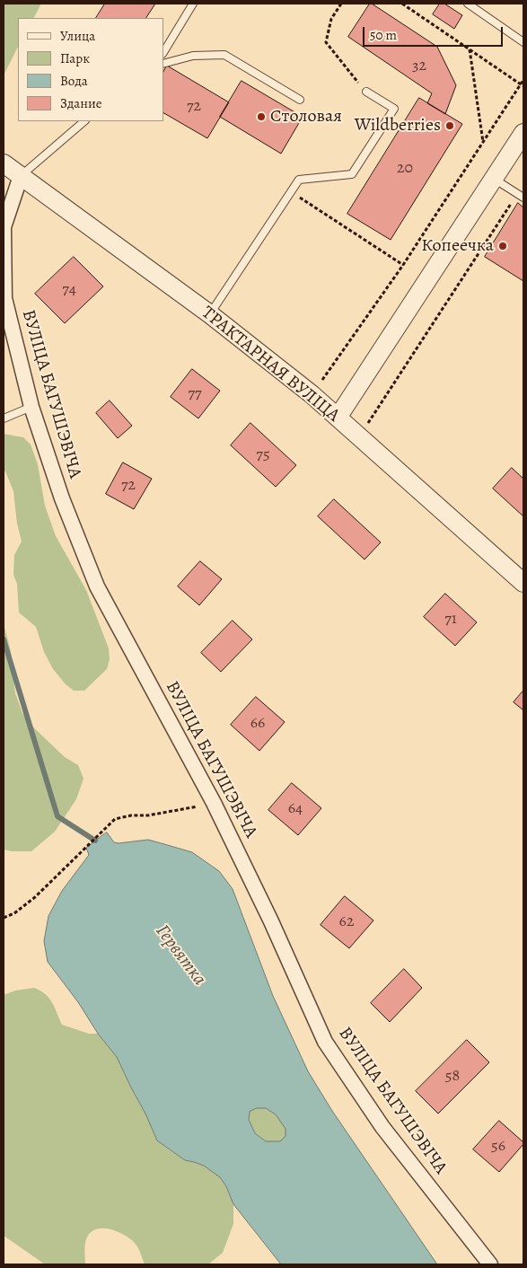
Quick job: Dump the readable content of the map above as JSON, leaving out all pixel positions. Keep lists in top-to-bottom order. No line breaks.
{"streets":{"street":["ТРАКТАРНАЯ ВУЛІЦА","ВУЛІЦА БАГУШЭВІЧА"]},"crossings":[["ТРАКТАРНАЯ ВУЛІЦА","ВУЛІЦА БАГУШЭВІЧА"]],"water":["Гервятка"],"places":["Столовая","Wildberries","Копеечка"],"house_numbers":["32","72","20","74","77","75","72","71","66","64","62","58","56"],"legend":["Улица","Парк","Вода","Здание"],"scale_bar":"50 m"}
